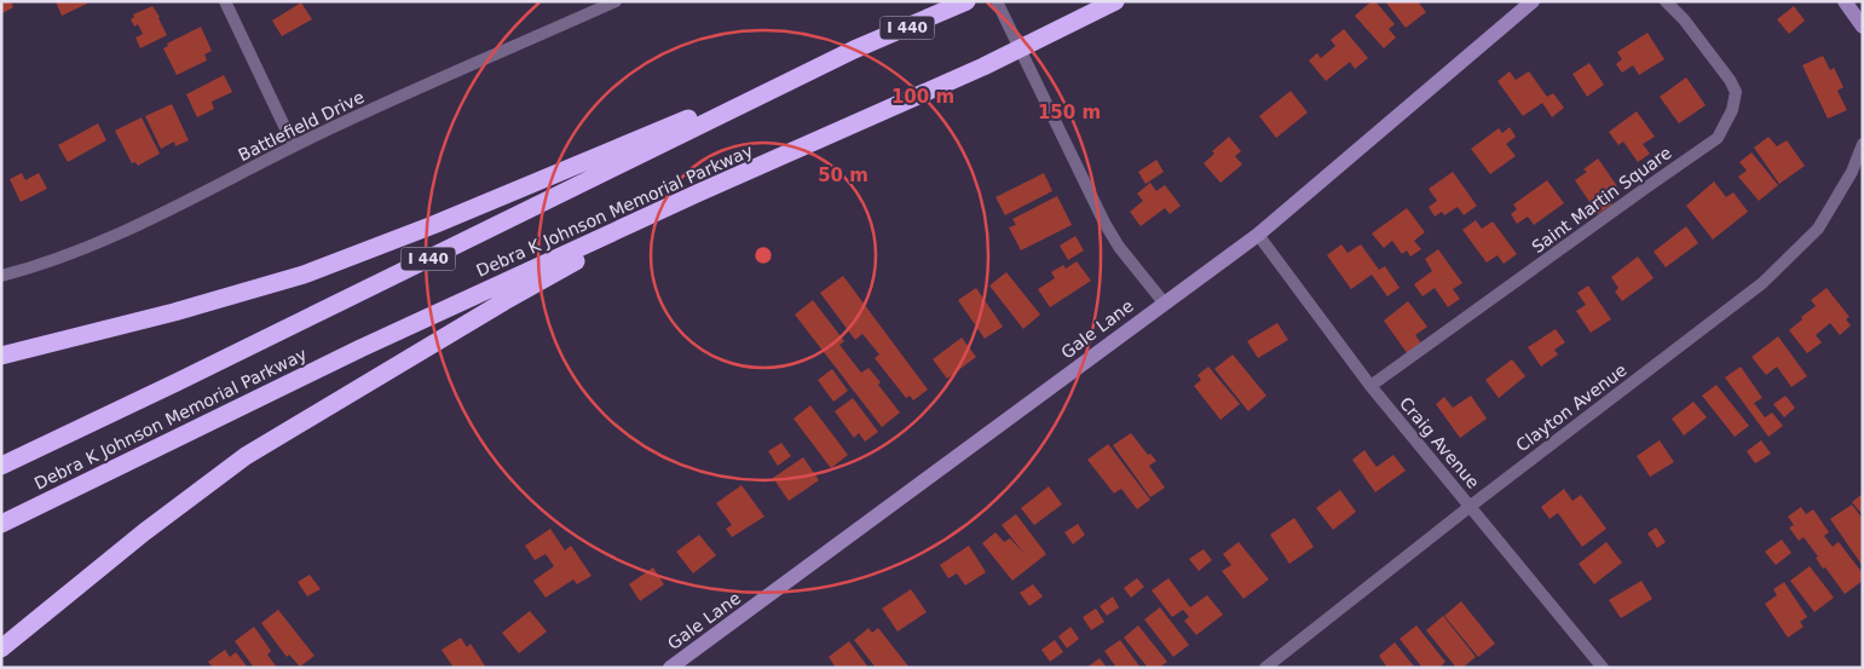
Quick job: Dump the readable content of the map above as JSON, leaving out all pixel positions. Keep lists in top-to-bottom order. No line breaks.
{"streets":{"highway":["I 440","Debra K Johnson Memorial Parkway"],"street":["Battlefield Drive","Saint Martin Square","Gale Lane","Clayton Avenue","Craig Avenue"]},"crossings":[["Saint Martin Square","Craig Avenue"],["Gale Lane","Craig Avenue"],["Clayton Avenue","Craig Avenue"]],"rings":["100 m","150 m","50 m"]}
